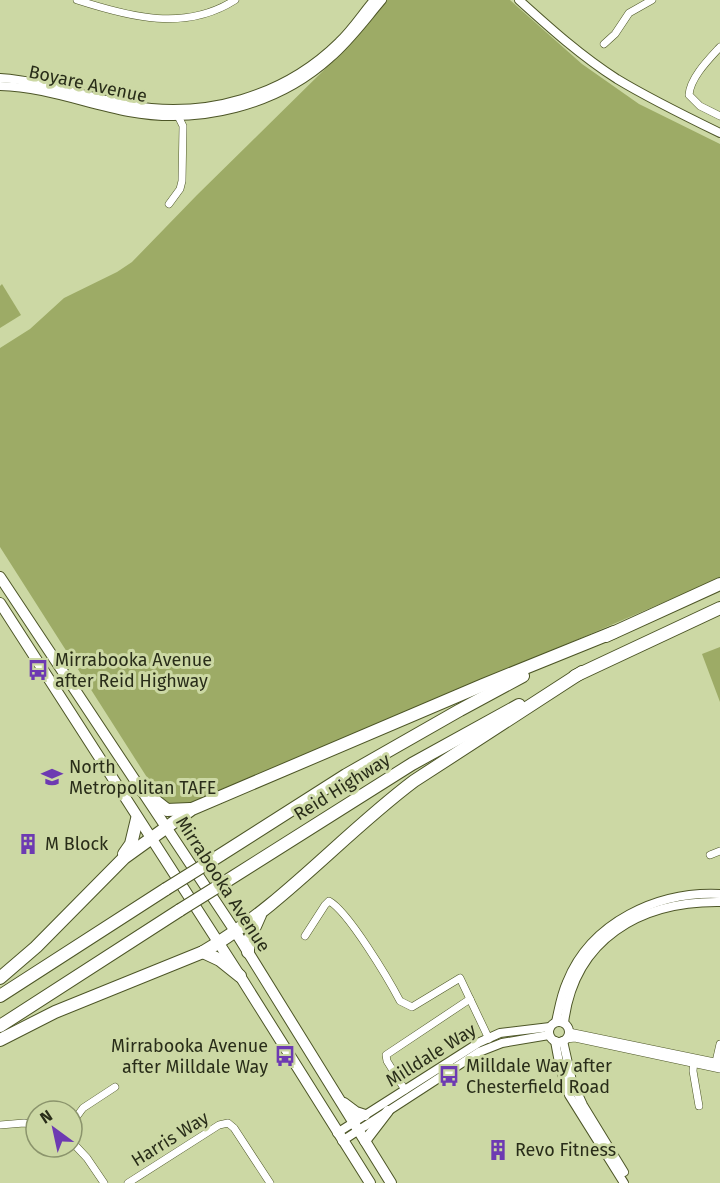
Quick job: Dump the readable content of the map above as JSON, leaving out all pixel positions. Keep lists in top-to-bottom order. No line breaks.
{"streets":{"highway":["Reid Highway"],"main road":["Mirrabooka Avenue"],"street":["Boyare Avenue","Milldale Way","Harris Way"]},"crossings":[["Mirrabooka Avenue","Milldale Way"]],"places":{"bus stop":["Mirrabooka Avenue after Reid Highway","Mirrabooka Avenue after Milldale Way","Milldale Way after Chesterfield Road"],"school or university":["North Metropolitan TAFE"],"building":["M Block","Revo Fitness"]},"north":"top left"}
